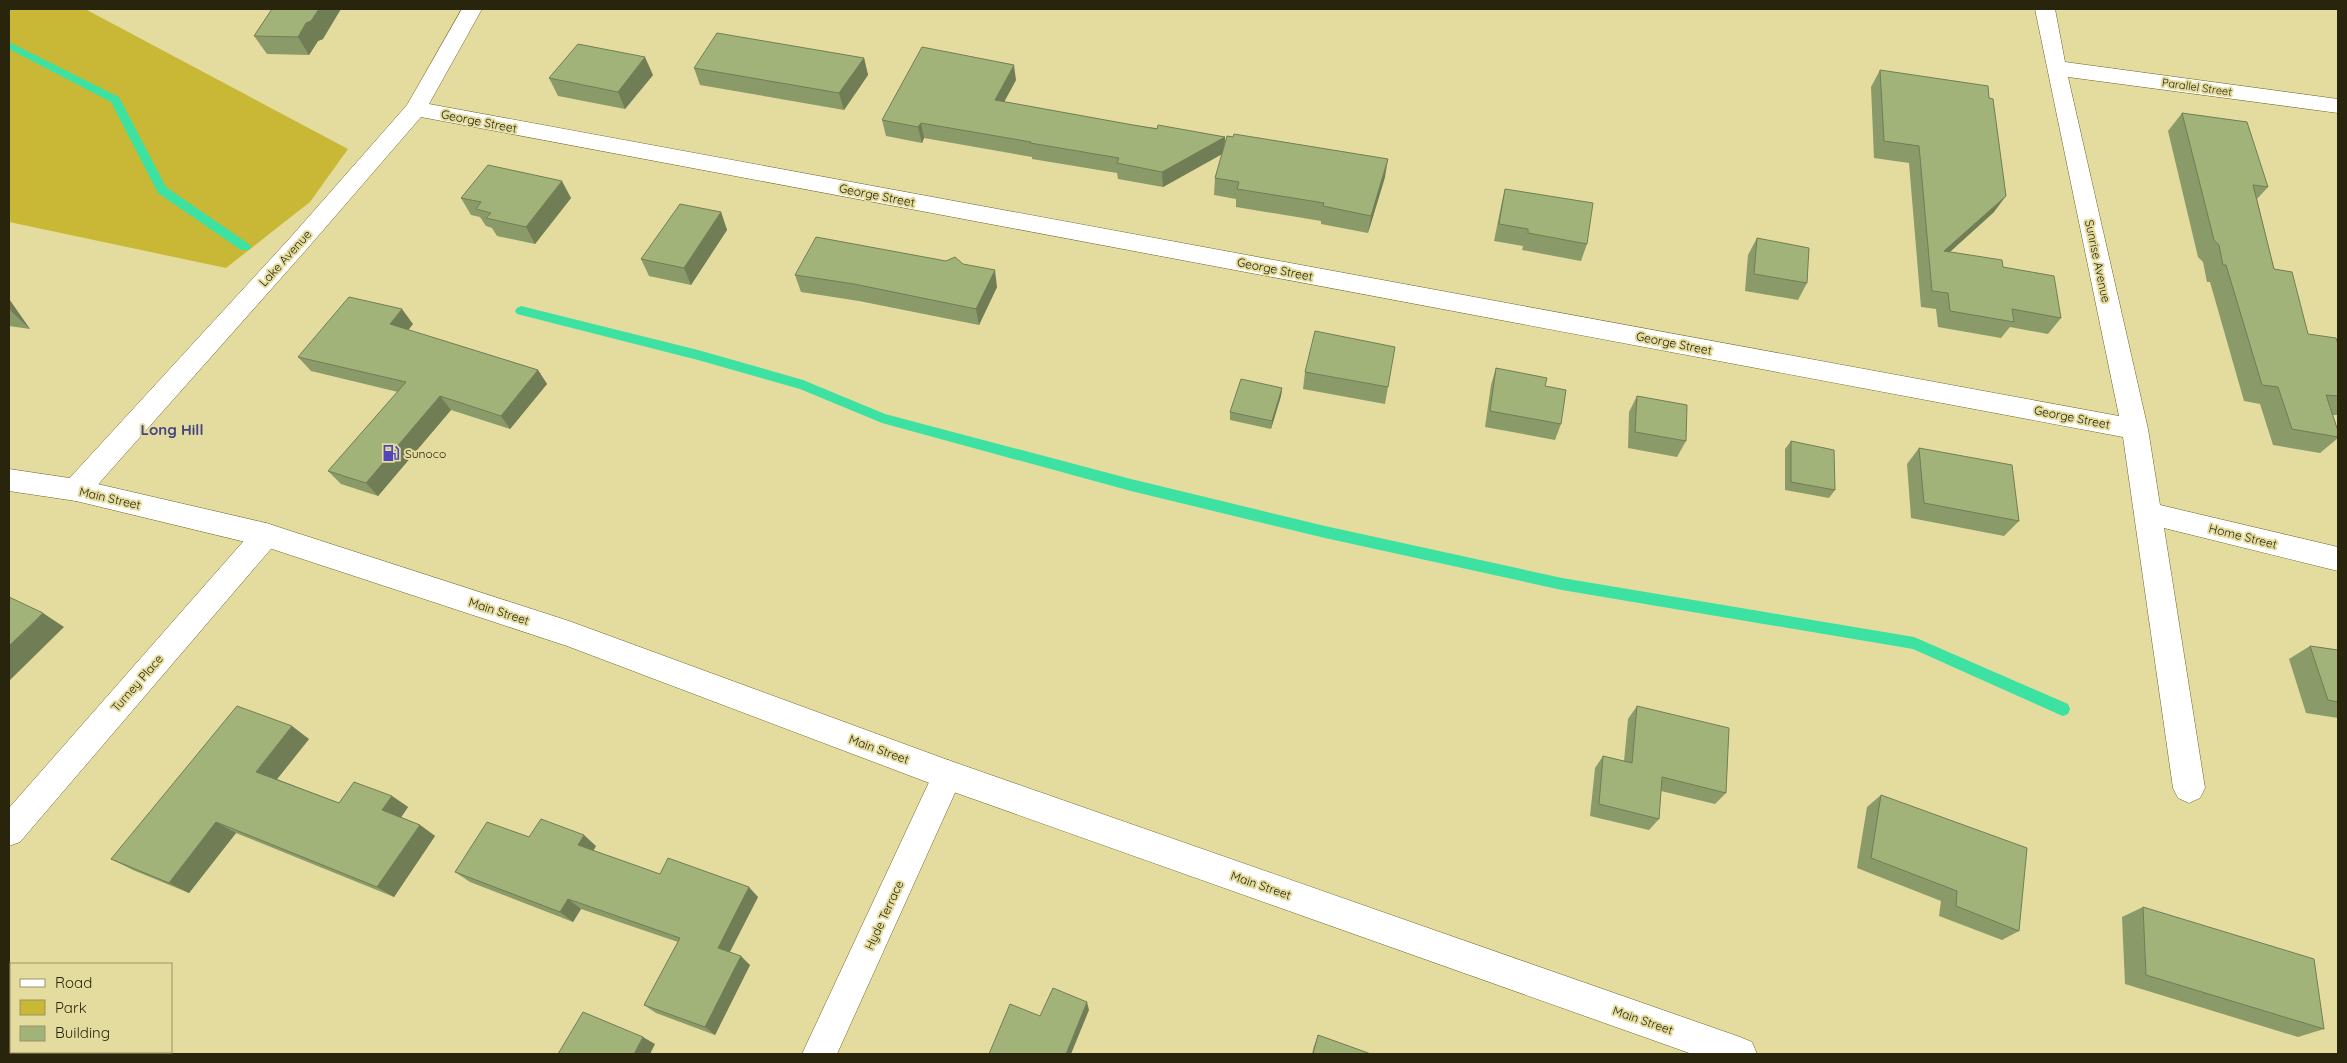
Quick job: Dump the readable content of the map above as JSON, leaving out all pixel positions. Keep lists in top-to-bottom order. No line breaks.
{"streets":{"street":["Parallel Street","George Street","Lake Avenue","Sunrise Avenue","Main Street","Home Street","Turney Place","Hyde Terrace"]},"crossings":[["Parallel Street","Sunrise Avenue"],["George Street","Lake Avenue"],["George Street","Sunrise Avenue"],["Lake Avenue","Main Street"],["Sunrise Avenue","Home Street"],["Main Street","Turney Place"],["Main Street","Hyde Terrace"]],"districts":["Long Hill"],"places":{"fuel station":["Sunoco"]},"legend":["Road","Park","Building"]}
